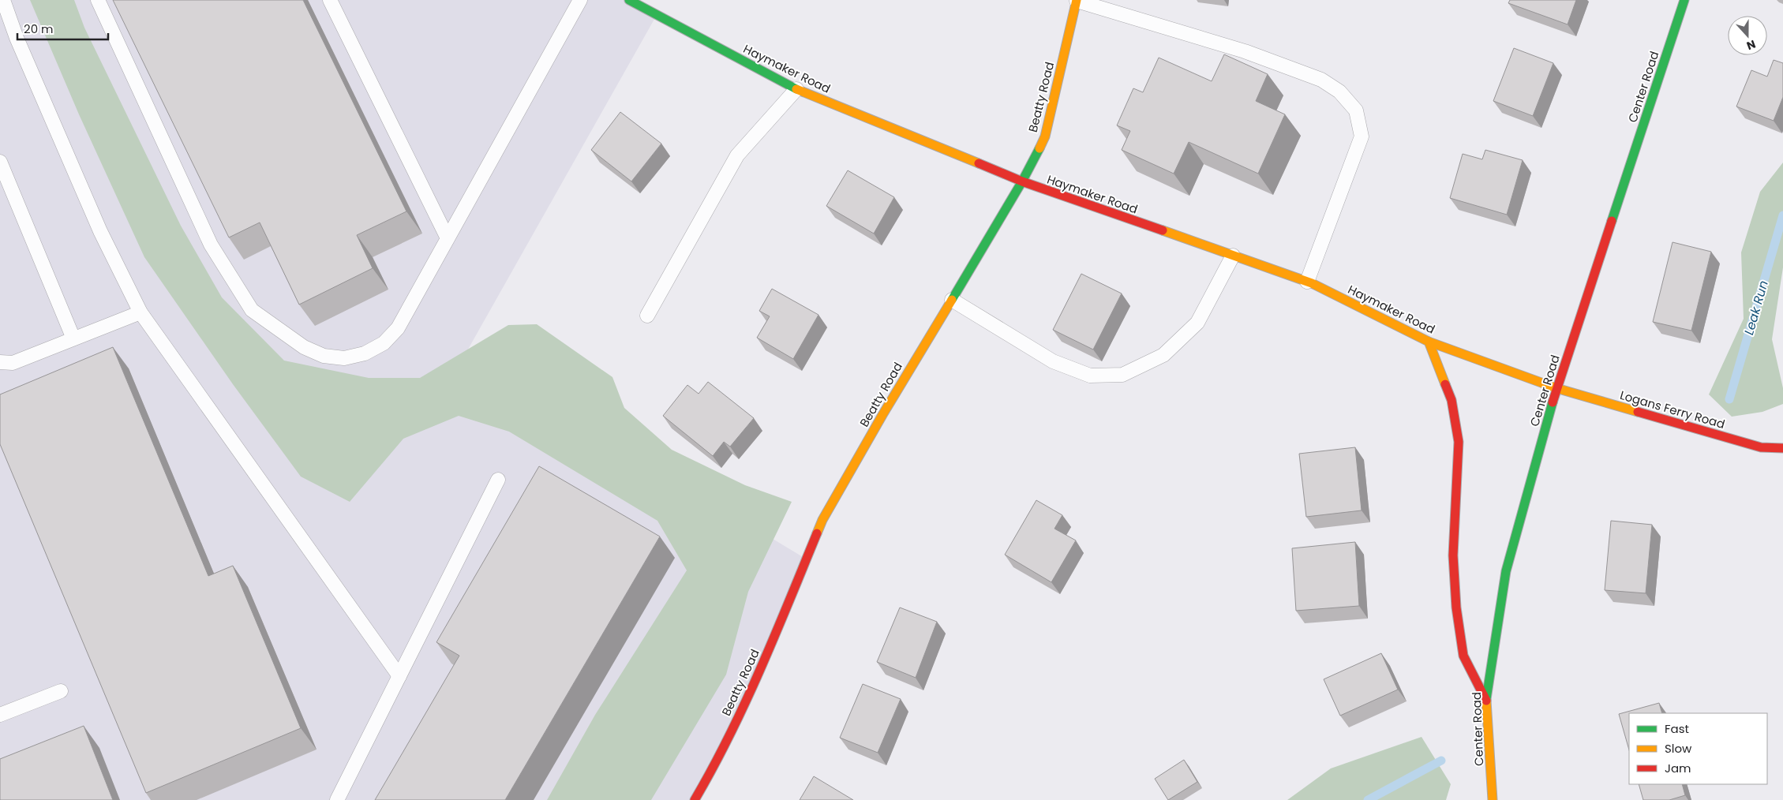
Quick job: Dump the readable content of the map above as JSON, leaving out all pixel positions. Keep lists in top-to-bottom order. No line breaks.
{"streets":{"street":["Haymaker Road","Center Road","Beatty Road","Logans Ferry Road"]},"crossings":[["Haymaker Road","Center Road"],["Haymaker Road","Beatty Road"],["Haymaker Road","Logans Ferry Road"],["Center Road","Logans Ferry Road"]],"water":["Leak Run"],"legend":["Fast","Slow","Jam"],"scale_bar":"20 m","north":"bottom"}
